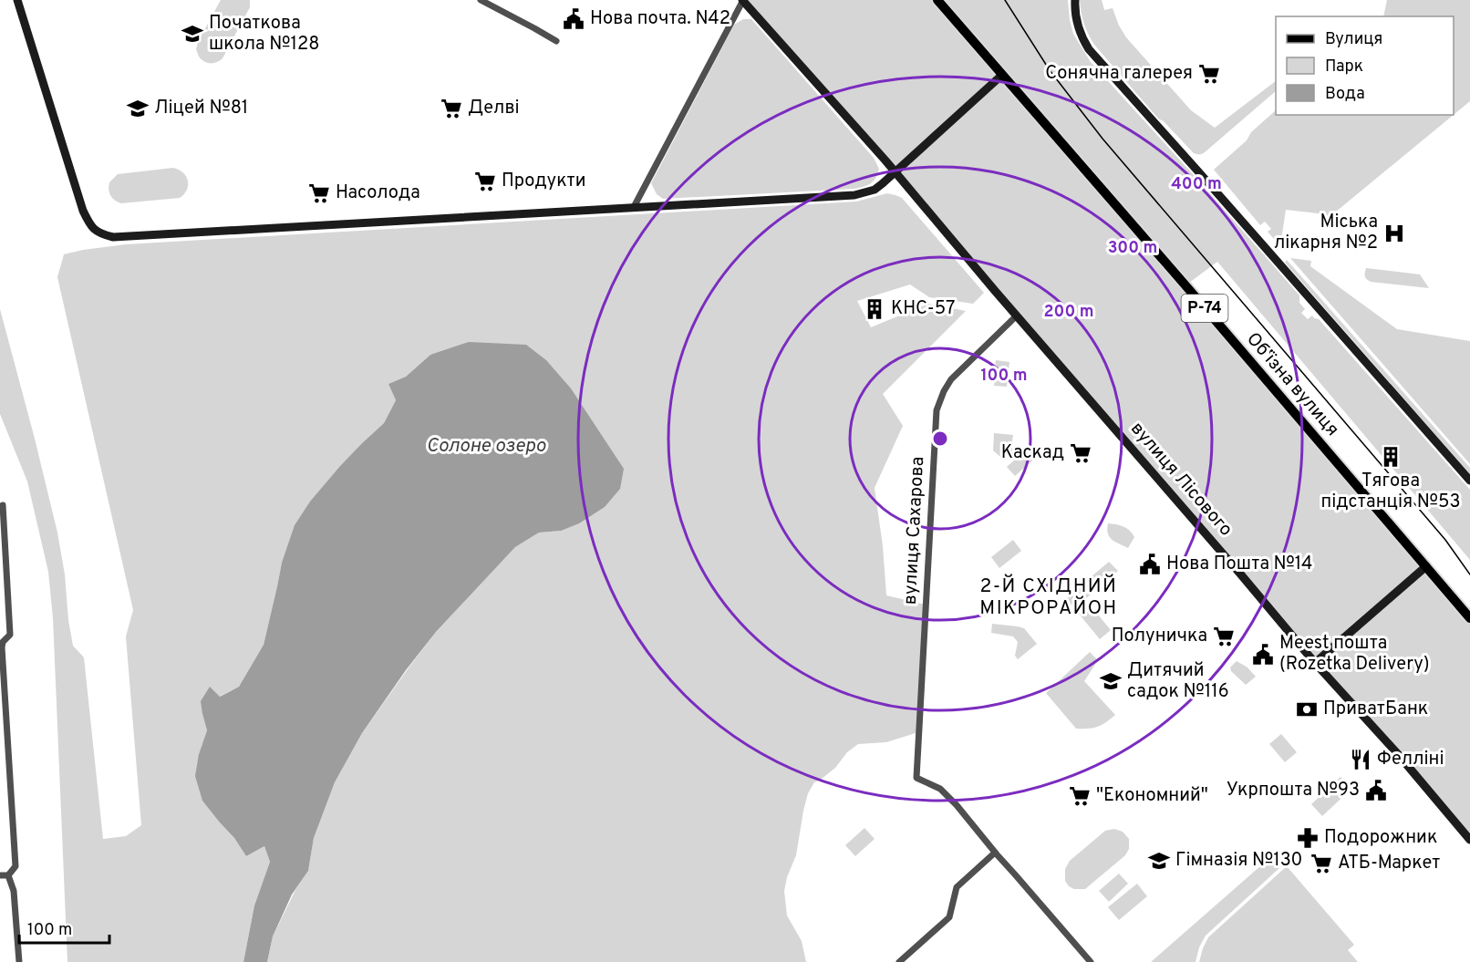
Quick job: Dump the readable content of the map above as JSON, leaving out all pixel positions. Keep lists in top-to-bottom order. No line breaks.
{"streets":{"main road":["Р-74","Обʼїзна вулиця"],"street":["вулиця Лісового","вулиця Сахарова"]},"crossings":[["вулиця Лісового","вулиця Сахарова"]],"districts":["2-Й СХІДНИЙ МІКРОРАЙОН"],"water":["Солоне озеро"],"places":{"public building":["Нова почта. N42","Нова Пошта №14","Meest пошта (Rozetka Delivery)","Укрпошта №93"],"school or university":["Початкова школа №128","Ліцей №81","Дитячий садок №116","Гімназія №130"],"supermarket":["Сонячна галерея","Делві","Продукти","Насолода","Каскад","Полуничка","\"Економний\"","АТБ-Маркет"],"hospital":["Міська лікарня №2"],"building":["КНС-57","Тягова підстанція №53"],"bank":["ПриватБанк"],"restaurant":["Фелліні"],"pharmacy":["Подорожник"]},"legend":["Вулиця","Парк","Вода"],"scale_bar":"100 m","rings":["400 m","300 m","200 m","100 m"]}
